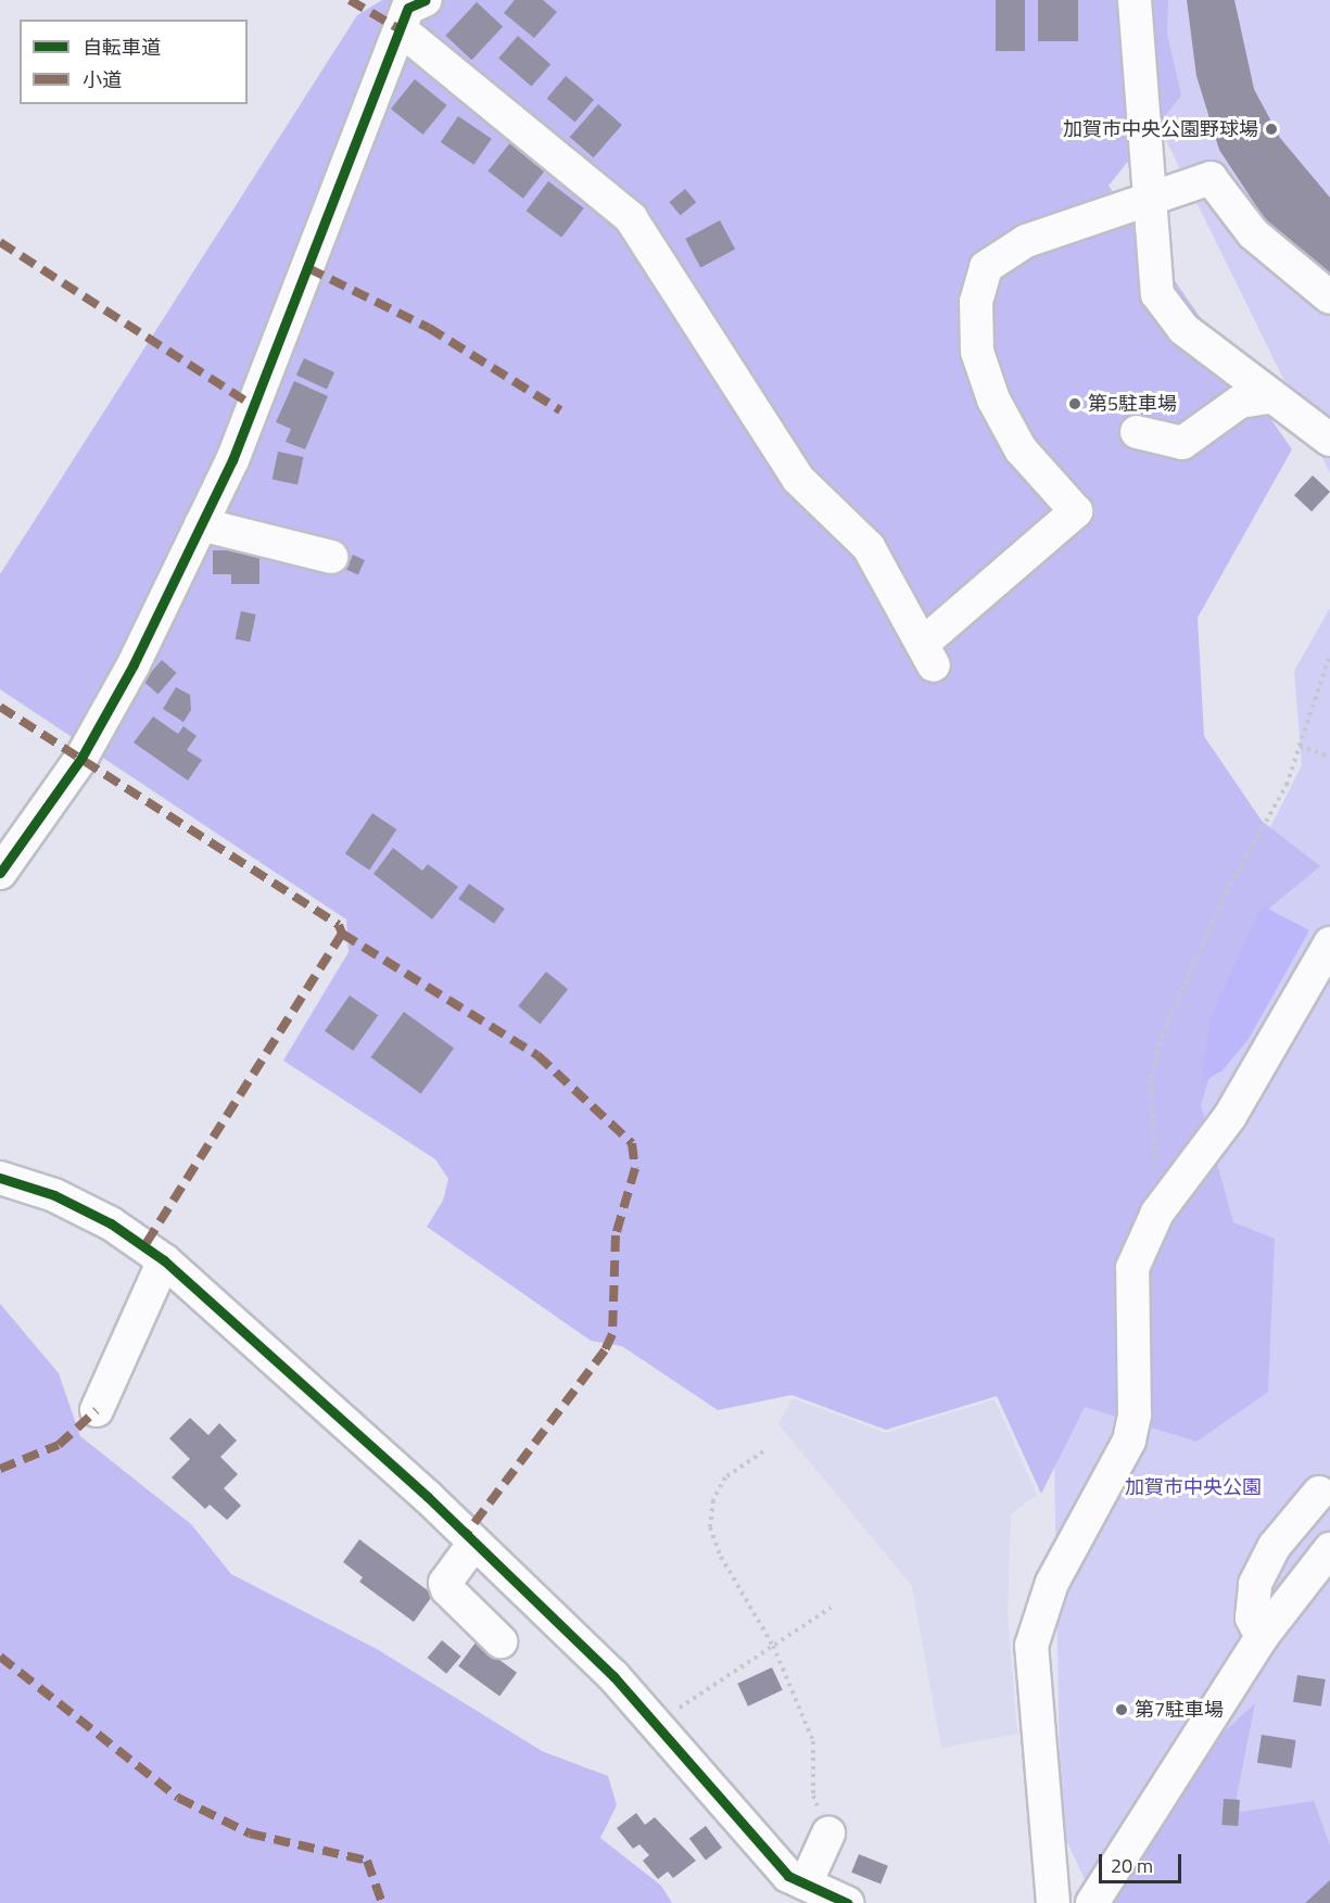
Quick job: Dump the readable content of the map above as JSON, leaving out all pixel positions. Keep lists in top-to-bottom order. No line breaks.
{"parks":["加賀市中央公園"],"places":["加賀市中央公園野球場","第5駐車場","第7駐車場"],"legend":["自転車道","小道"],"scale_bar":"20 m"}
